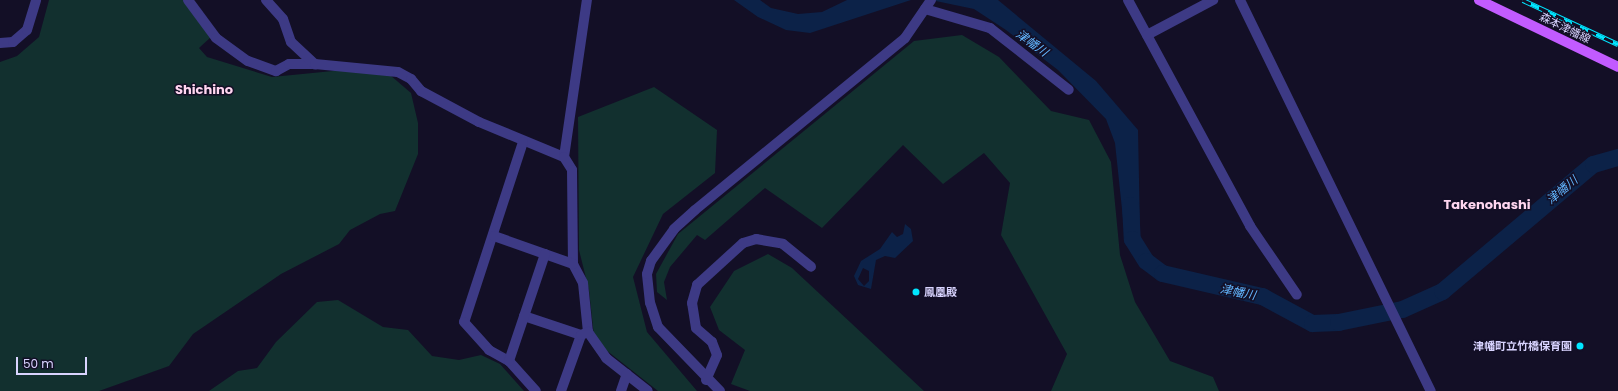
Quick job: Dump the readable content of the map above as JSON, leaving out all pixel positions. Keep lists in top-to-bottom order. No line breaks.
{"streets":{"main road":["森本津幡線"]},"districts":["Shichino","Takenohashi"],"water":["津幡川"],"places":["鳳凰殿","津幡町立竹橋保育園"],"scale_bar":"50 m"}
